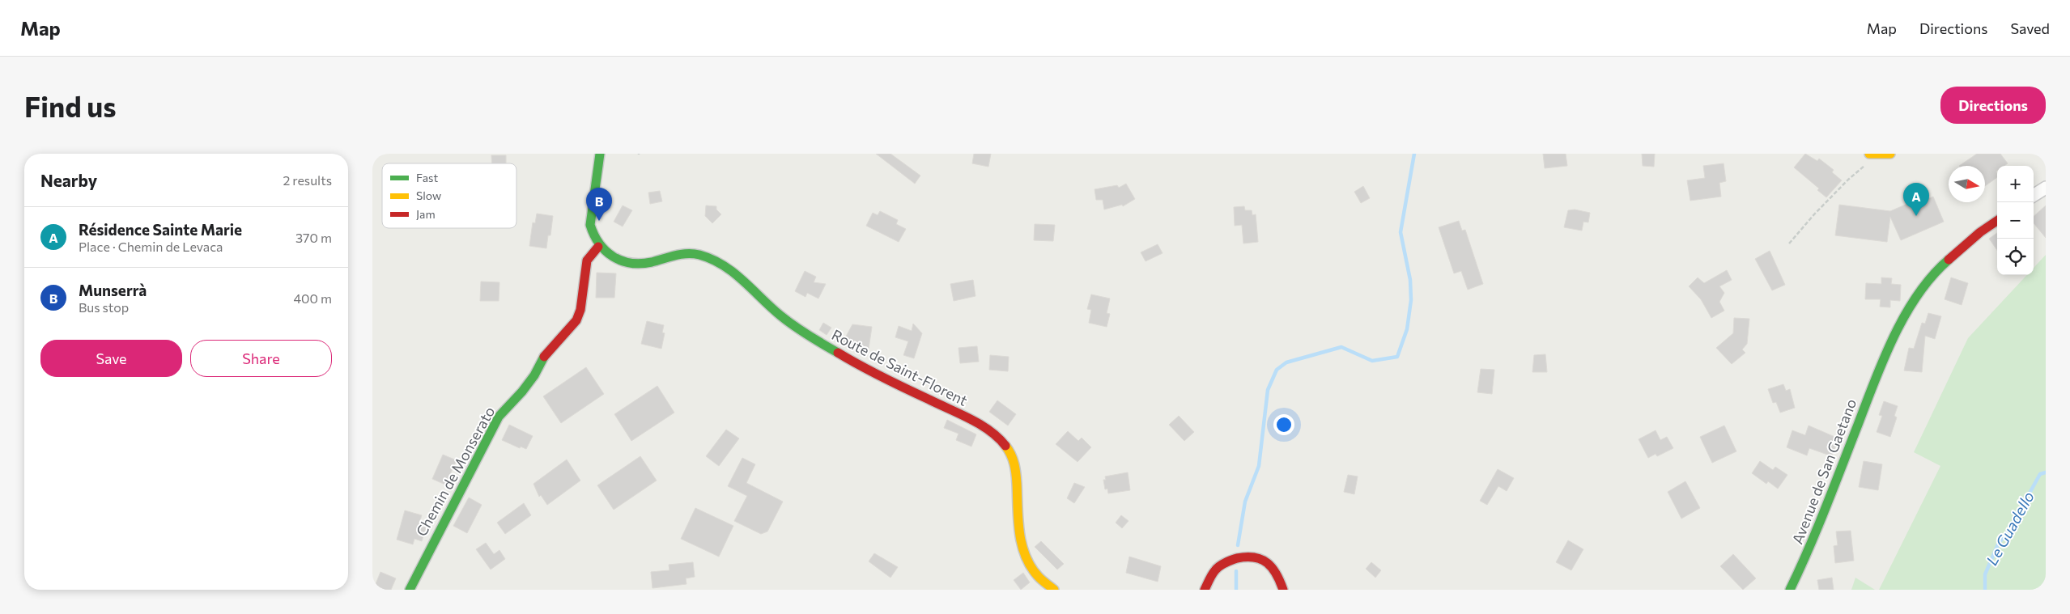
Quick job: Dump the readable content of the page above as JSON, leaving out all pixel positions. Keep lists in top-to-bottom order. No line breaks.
{"streets":{"street":["Route de Saint-Florent","Chemin de Monserato","Avenue de San Gaetano"]},"crossings":[["Route de Saint-Florent","Chemin de Monserato"]],"water":["Le Guadello"],"legend":["Fast","Slow","Jam"],"north":"right","page":{"header":"Map","nav":["Map","Directions","Saved"],"buttons":["Directions",["Save","Share"]],"title":"Find us","heading":["Nearby","2 results"],"map_buttons":["+","−"],"pins":["A","B"],"list":[{"mark":"A","name":"Résidence Sainte Marie","note":"Place · Chemin de Levaca","value":"370 m"},{"mark":"B","name":"Munserrà","note":"Bus stop","value":"400 m"}]}}
